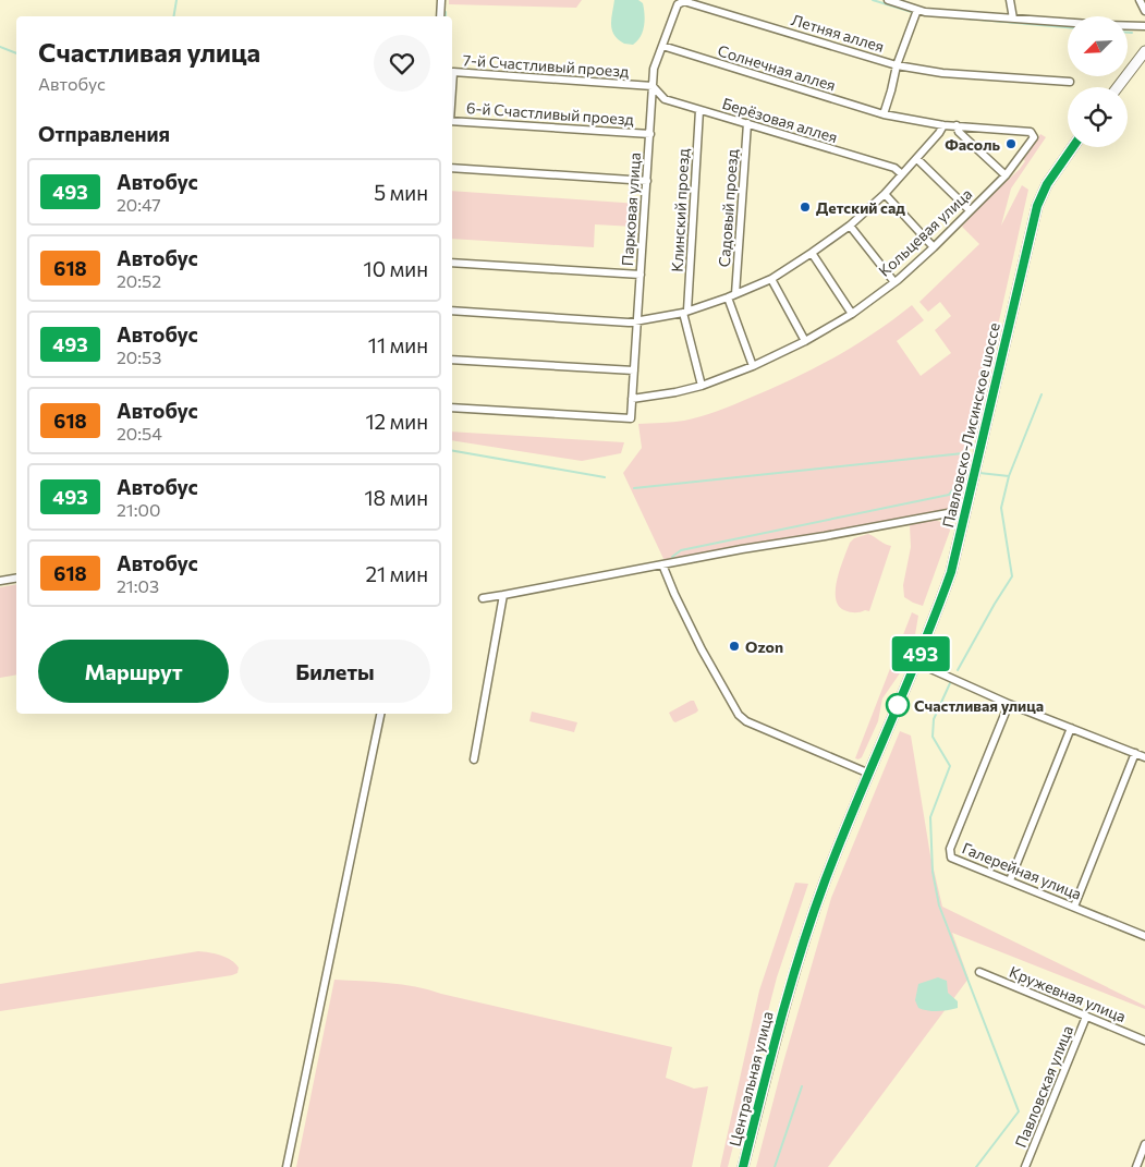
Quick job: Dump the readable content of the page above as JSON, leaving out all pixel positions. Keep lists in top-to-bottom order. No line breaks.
{"streets":{"main road":["Павловско-Лисинское шоссе","Центральная улица"],"street":["Летняя аллея","7-й Счастливый проезд","Солнечная аллея","6-й Счастливый проезд","Берёзовая аллея","Садовый проезд","Парковая улица","Клинский проезд","Кольцевая улица","Галерейная улица","Кружевная улица","Павловская улица"]},"crossings":[["Летняя аллея","Солнечная аллея"],["Летняя аллея","Парковая улица"],["7-й Счастливый проезд","Берёзовая аллея"],["7-й Счастливый проезд","Парковая улица"],["Солнечная аллея","Парковая улица"],["Солнечная аллея","Кольцевая улица"],["6-й Счастливый проезд","Парковая улица"],["Берёзовая аллея","Садовый проезд"],["Берёзовая аллея","Парковая улица"],["Берёзовая аллея","Клинский проезд"],["Парковая улица","Кольцевая улица"],["Клинский проезд","Кольцевая улица"],["Павловско-Лисинское шоссе","Центральная улица"],["Кружевная улица","Павловская улица"]],"places":["Фасоль","Детский сад","Ozon","Счастливая улица"],"lines":["bus line 493"],"north":"bottom left","page":{"on_map":"493","heading":[["Счастливая улица","Автобус"],"Отправления"],"list":[{"mark":"493","name":"Автобус","note":"20:47","value":"5 мин"},{"mark":"618","name":"Автобус","note":"20:52","value":"10 мин"},{"mark":"493","name":"Автобус","note":"20:53","value":"11 мин"},{"mark":"618","name":"Автобус","note":"20:54","value":"12 мин"},{"mark":"493","name":"Автобус","note":"21:00","value":"18 мин"},{"mark":"618","name":"Автобус","note":"21:03","value":"21 мин"}],"buttons":["Маршрут","Билеты"]}}
